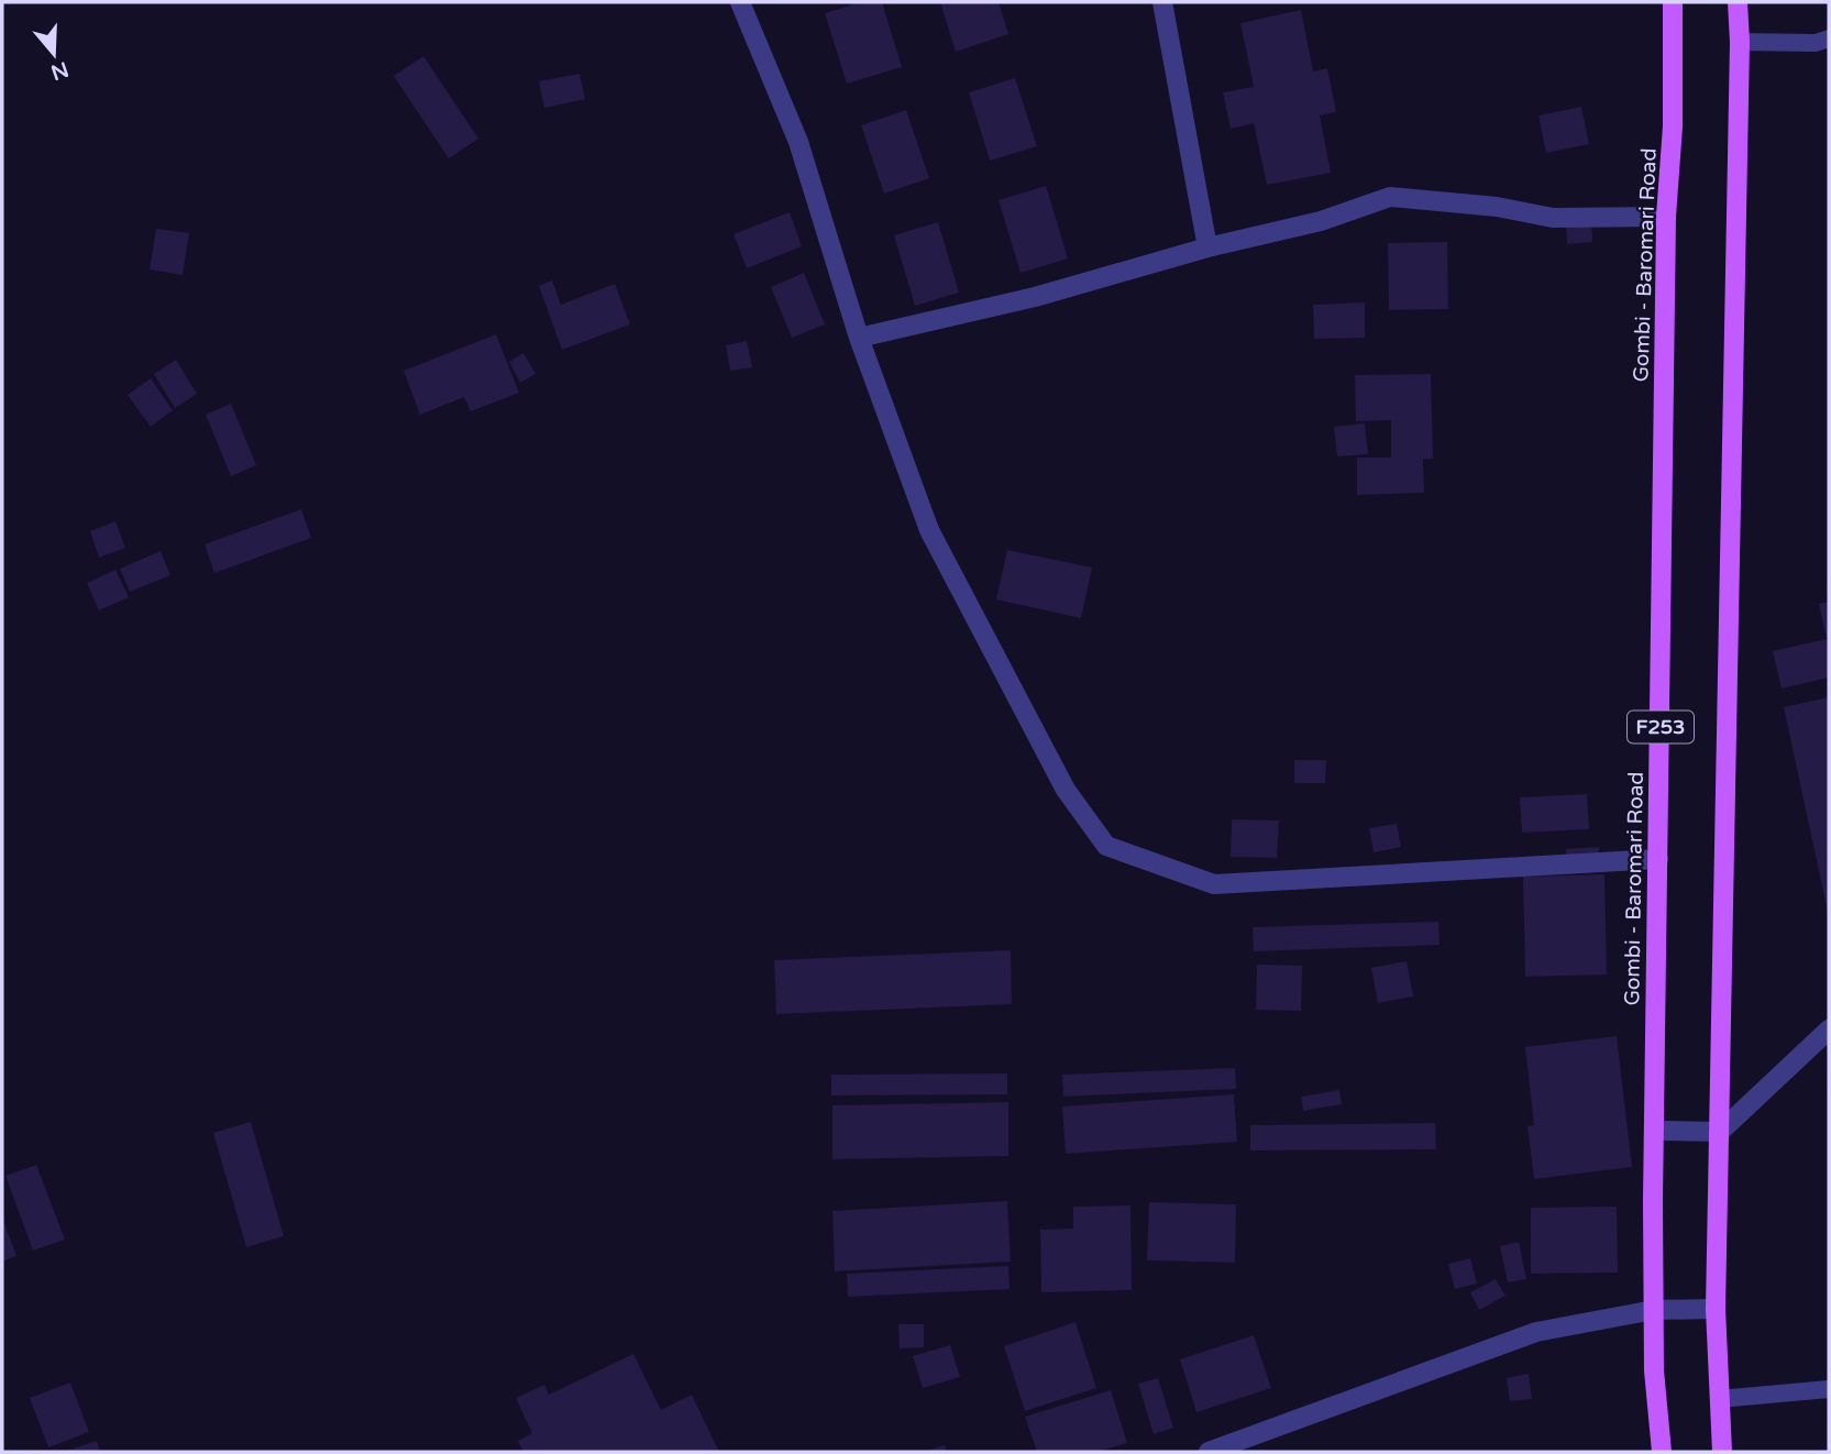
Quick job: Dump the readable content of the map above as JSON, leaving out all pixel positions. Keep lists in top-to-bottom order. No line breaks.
{"streets":{"main road":["Gombi - Baromari Road","F253"]},"north":"bottom"}
